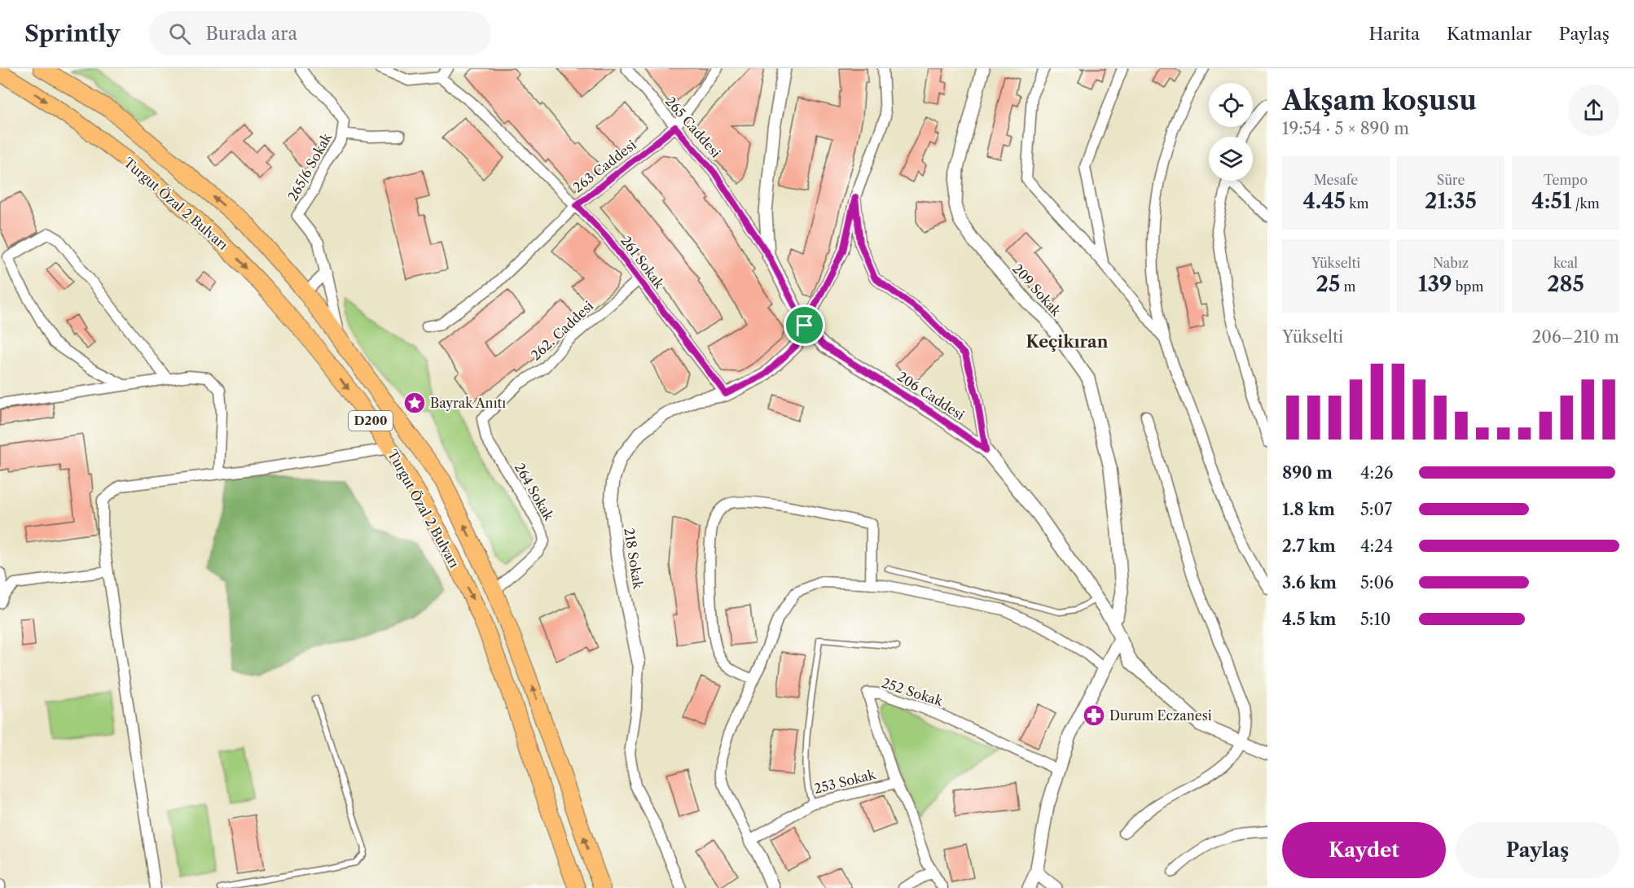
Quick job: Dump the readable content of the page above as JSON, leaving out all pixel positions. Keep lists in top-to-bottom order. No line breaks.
{"streets":{"highway":["Turgut Özal 2 Bulvarı","D200"],"street":["265 Caddesi","263 Caddesi","265/6 Sokak","261 Sokak","209 Sokak","262. Caddesi","206 Caddesi","264 Sokak","218 Sokak","252 Sokak","253 Sokak"]},"crossings":[["265 Caddesi","263 Caddesi"],["265 Caddesi","206 Caddesi"],["263 Caddesi","261 Sokak"],["265/6 Sokak","Turgut Özal 2 Bulvarı"],["Turgut Özal 2 Bulvarı","264 Sokak"],["261 Sokak","262. Caddesi"],["261 Sokak","218 Sokak"],["209 Sokak","206 Caddesi"],["262. Caddesi","264 Sokak"],["206 Caddesi","218 Sokak"],["252 Sokak","253 Sokak"]],"districts":["Keçikıran"],"places":{"place":["Bayrak Anıtı"],"pharmacy":["Durum Eczanesi"]},"page":{"header":"Sprintly","search":"Burada ara","nav":["Harita","Katmanlar","Paylaş"],"heading":["Akşam koşusu","19:54 · 5 × 890 m"],"stats":[["Mesafe","4.45 km"],["Süre","21:35"],["Tempo","4:51 /km"],["Yükselti","25 m"],["Nabız","139 bpm"],["kcal","285"]],"chart":["Yükselti","206–210 m"],"list":[{"name":"890 m","note":"4:26"},{"name":"1.8 km","note":"5:07"},{"name":"2.7 km","note":"4:24"},{"name":"3.6 km","note":"5:06"},{"name":"4.5 km","note":"5:10"}],"buttons":["Kaydet","Paylaş"]}}
